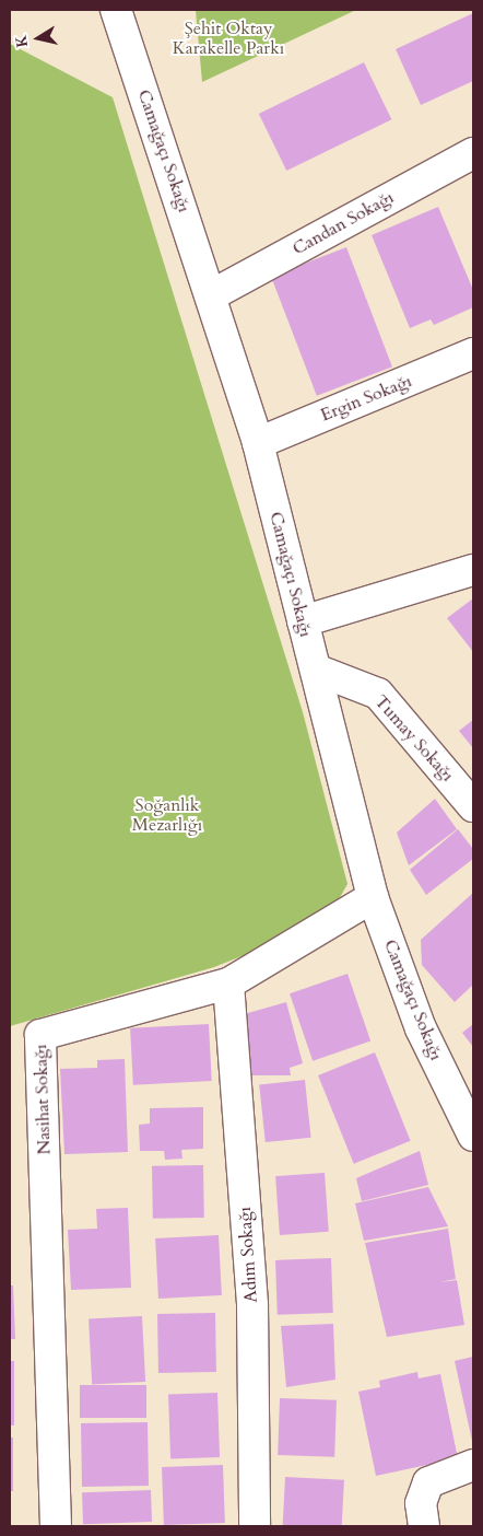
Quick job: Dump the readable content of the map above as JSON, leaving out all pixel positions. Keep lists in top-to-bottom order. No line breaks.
{"streets":{"street":["Camağaçı Sokağı","Candan Sokağı","Ergin Sokağı","Tumay Sokağı","Nasihat Sokağı","Adım Sokağı"]},"crossings":[["Camağaçı Sokağı","Candan Sokağı"],["Camağaçı Sokağı","Ergin Sokağı"],["Camağaçı Sokağı","Tumay Sokağı"],["Camağaçı Sokağı","Nasihat Sokağı"],["Nasihat Sokağı","Adım Sokağı"]],"parks":["Şehit Oktay Karakelle Parkı","Soğanlık Mezarlığı"],"north":"left"}
